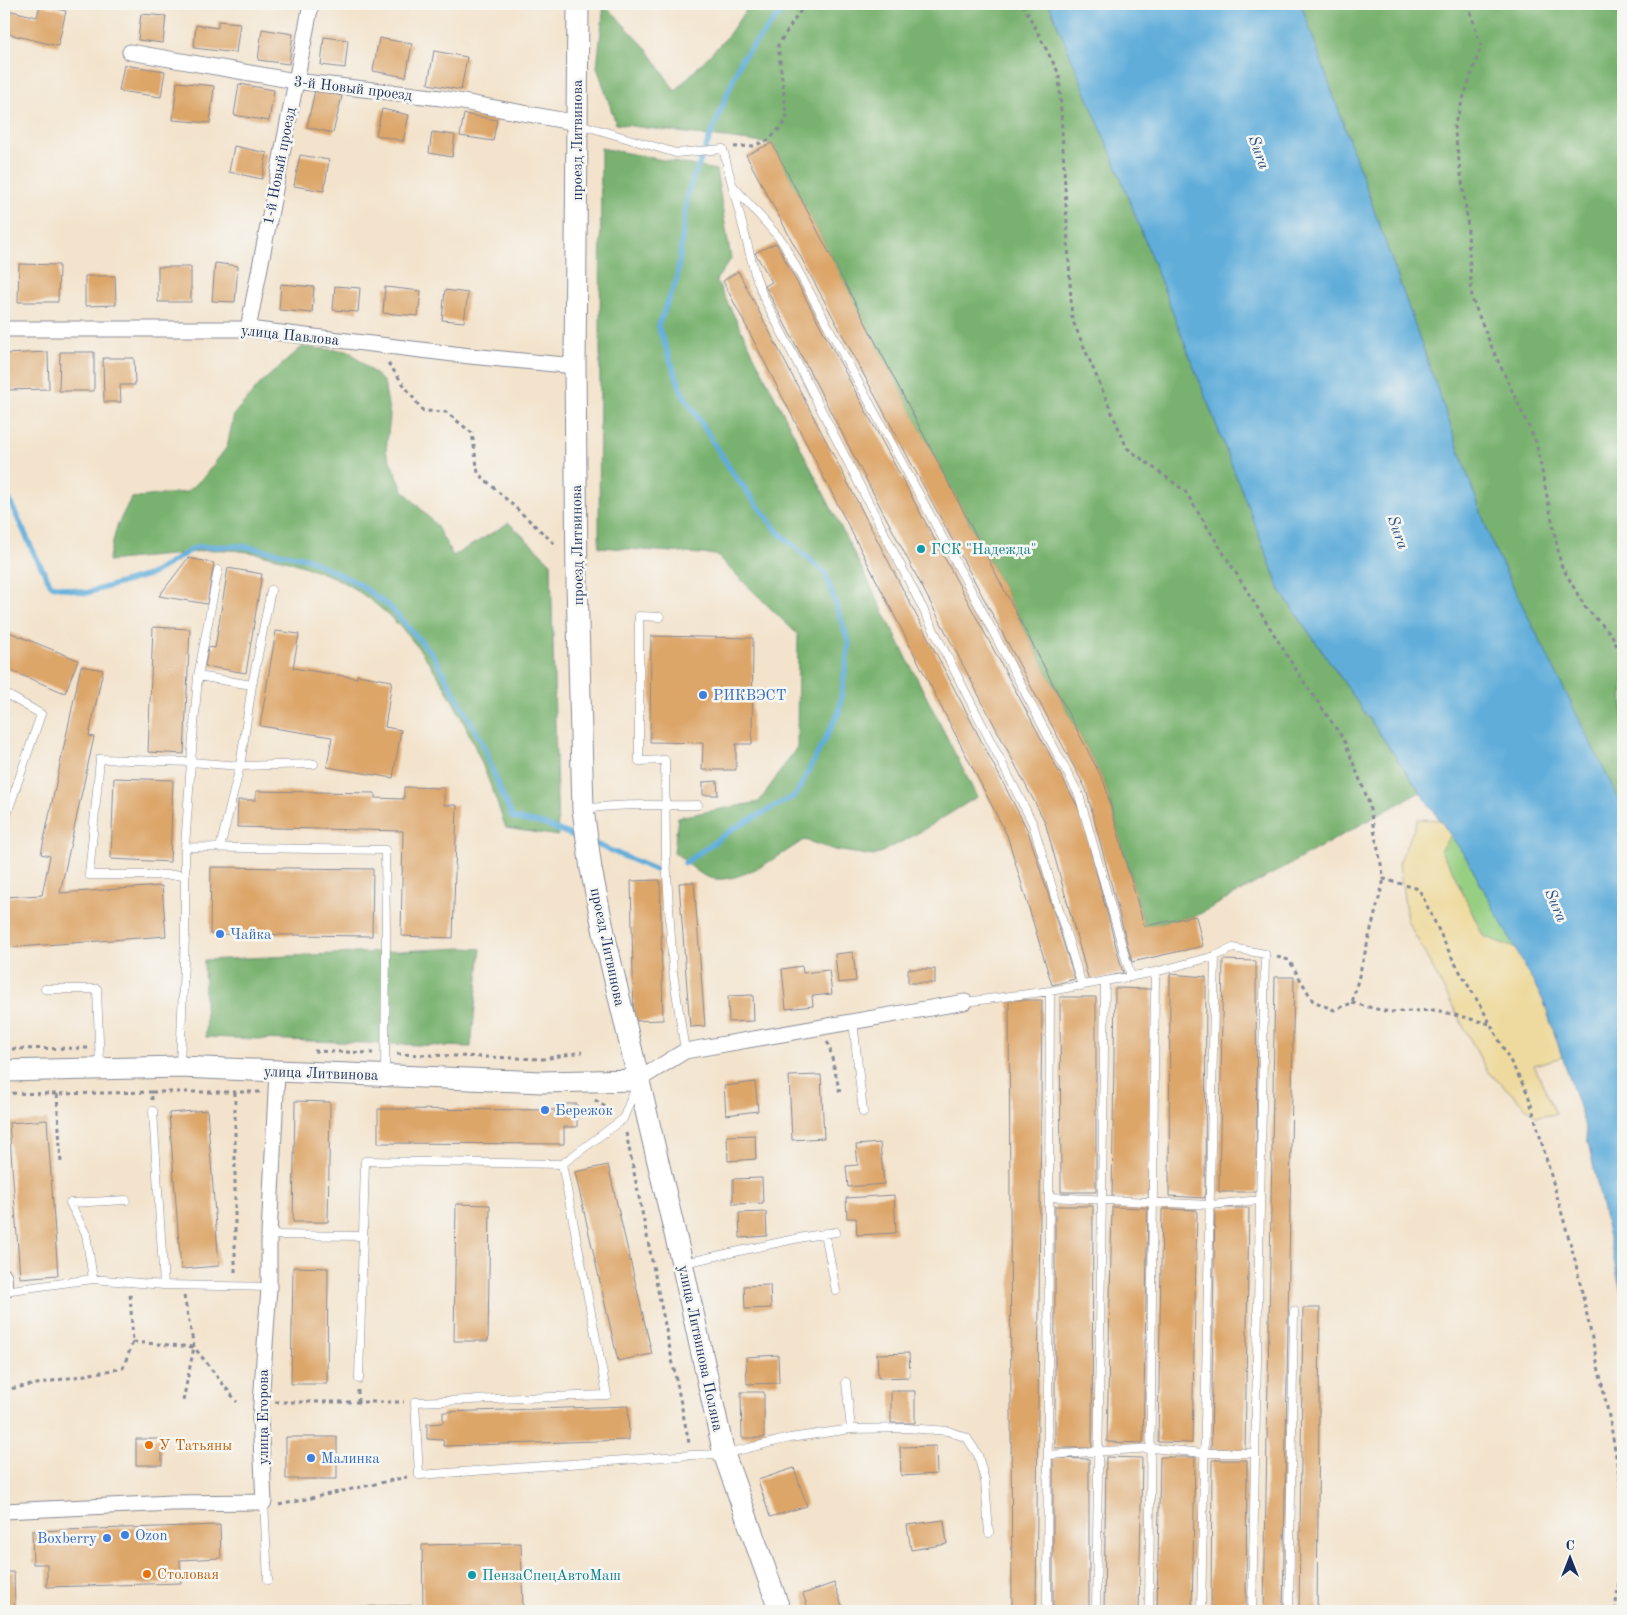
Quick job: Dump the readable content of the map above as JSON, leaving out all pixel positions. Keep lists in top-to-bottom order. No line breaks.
{"streets":{"main road":["проезд Литвинова","улица Литвинова","улица Литвинова Поляна"],"street":["3-й Новый проезд","1-й Новый проезд","улица Павлова","улица Егорова"]},"crossings":[["3-й Новый проезд","проезд Литвинова"],["3-й Новый проезд","1-й Новый проезд"],["проезд Литвинова","улица Павлова"],["проезд Литвинова","улица Литвинова"],["проезд Литвинова","улица Литвинова Поляна"],["1-й Новый проезд","улица Павлова"],["улица Литвинова","улица Литвинова Поляна"],["улица Литвинова","улица Егорова"]],"water":["Sura"],"places":["ГСК \"Надежда\"","РИКВЭСТ","Чайка","Бережок","У Татьяны","Малинка","Ozon","Boxberry","Столовая","ПензаСпецАвтоМаш"],"north":"top"}
